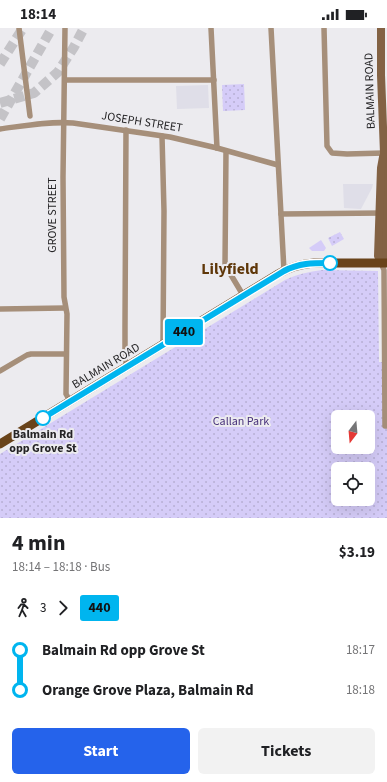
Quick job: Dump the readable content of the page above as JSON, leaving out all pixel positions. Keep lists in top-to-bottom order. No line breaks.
{"streets":{"main road":["BALMAIN ROAD"],"street":["JOSEPH STREET","GROVE STREET"]},"crossings":[["BALMAIN ROAD","GROVE STREET"],["JOSEPH STREET","GROVE STREET"]],"districts":["Lilyfield"],"parks":["Callan Park"],"places":["Balmain Rd opp Grove St"],"lines":["bus line 440"],"north":"bottom","page":{"status":"18:14","on_map":"440","heading":["4 min","18:14 – 18:18 · Bus","$3.19"],"legs":["3","440"],"list":[{"name":"Balmain Rd opp Grove St","value":"18:17"},{"name":"Orange Grove Plaza, Balmain Rd","value":"18:18"}],"buttons":["Start","Tickets"]}}
